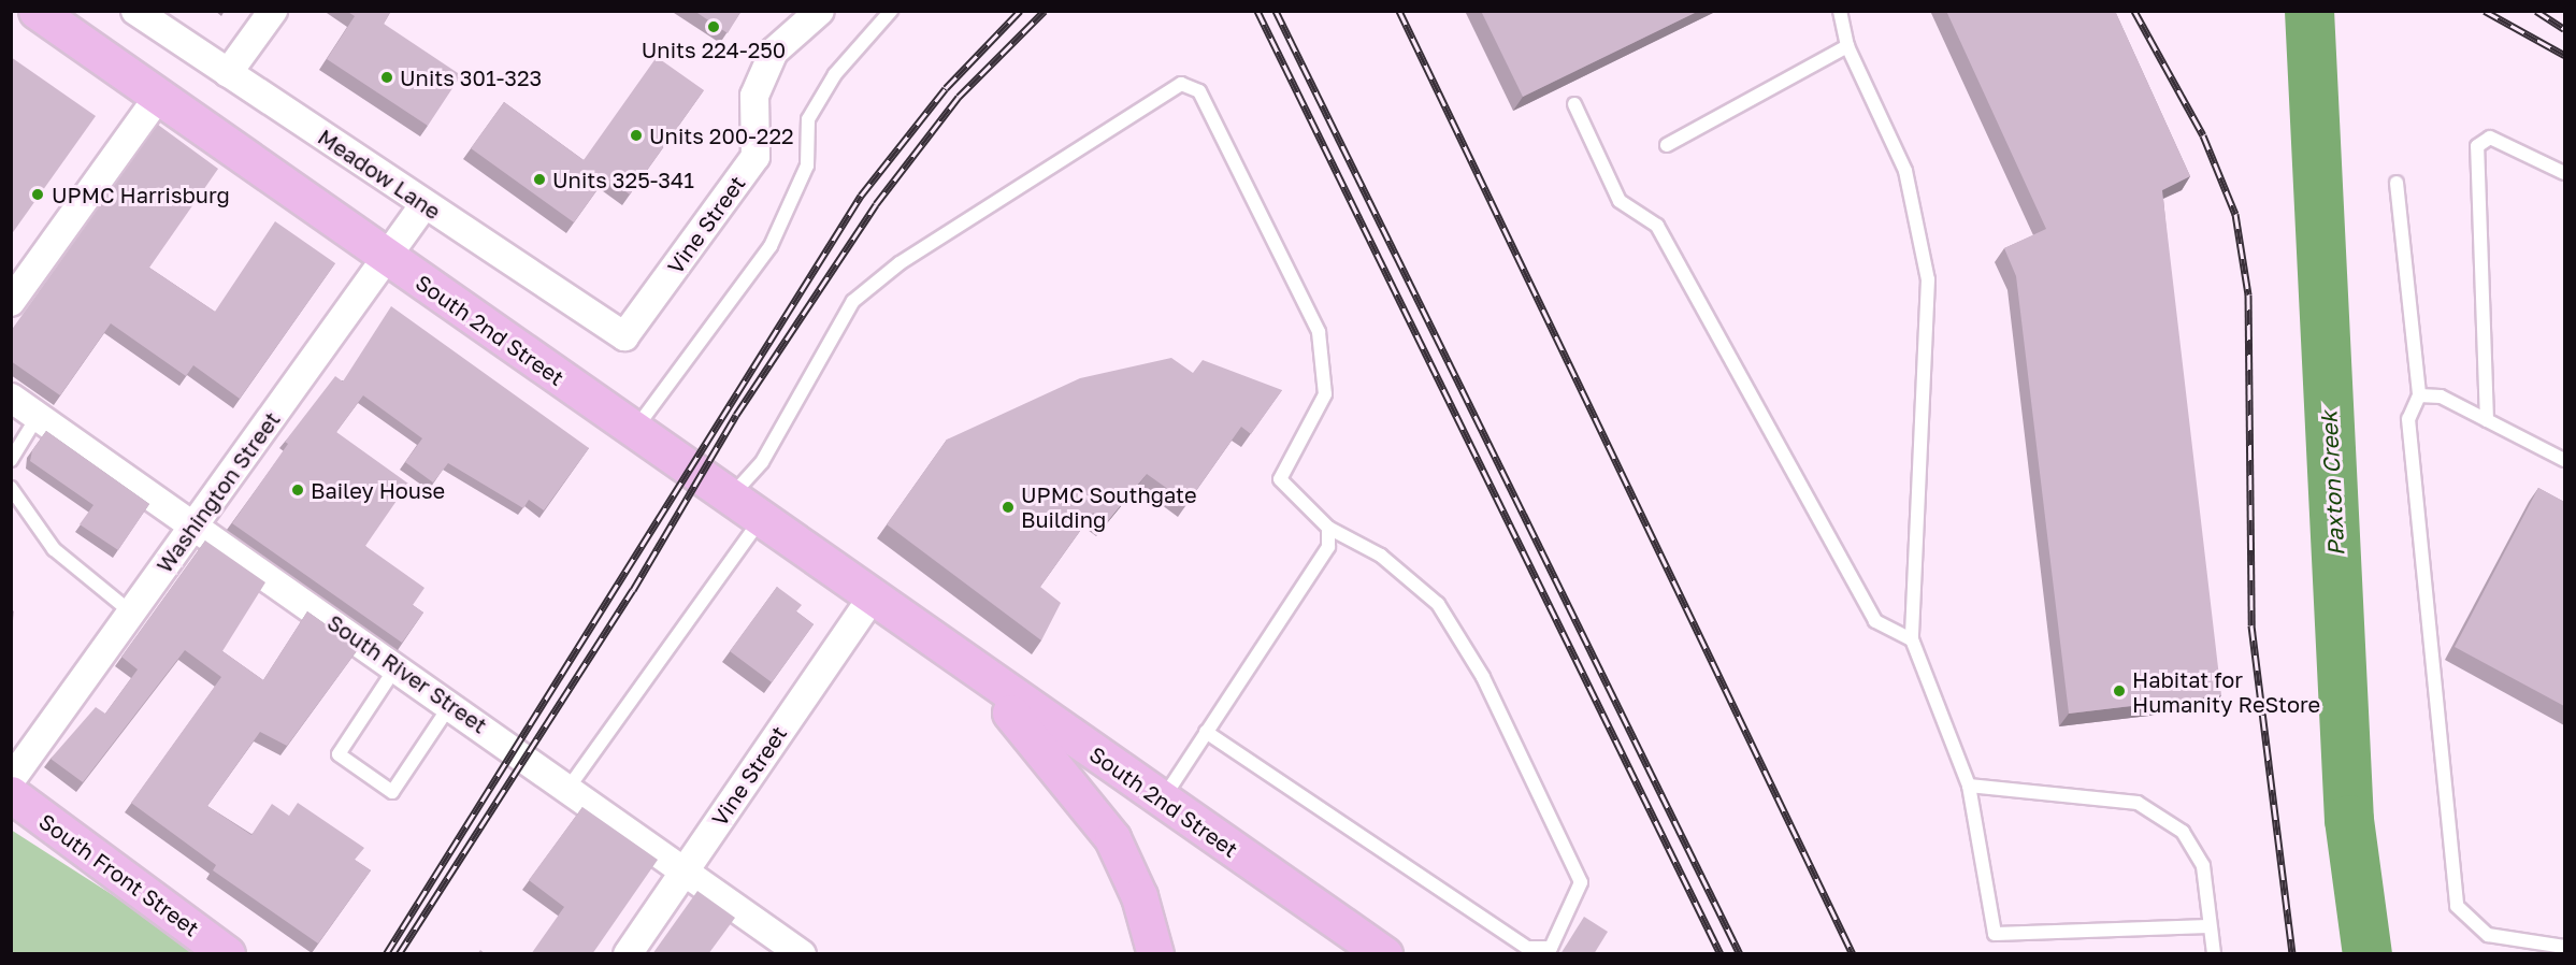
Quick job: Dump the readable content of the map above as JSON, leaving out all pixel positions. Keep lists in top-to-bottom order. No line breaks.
{"streets":{"main road":["South 2nd Street","South Front Street"],"street":["Meadow Lane","Vine Street","Washington Street","South River Street"]},"crossings":[["Meadow Lane","Vine Street"],["Meadow Lane","Washington Street"],["Vine Street","South 2nd Street"],["Vine Street","South River Street"],["South 2nd Street","Washington Street"],["Washington Street","South River Street"]],"water":["Paxton Creek"],"places":["Units 224-250","Units 301-323","Units 200-222","Units 325-341","UPMC Harrisburg","Bailey House","UPMC Southgate Building","Habitat for Humanity ReStore"]}
